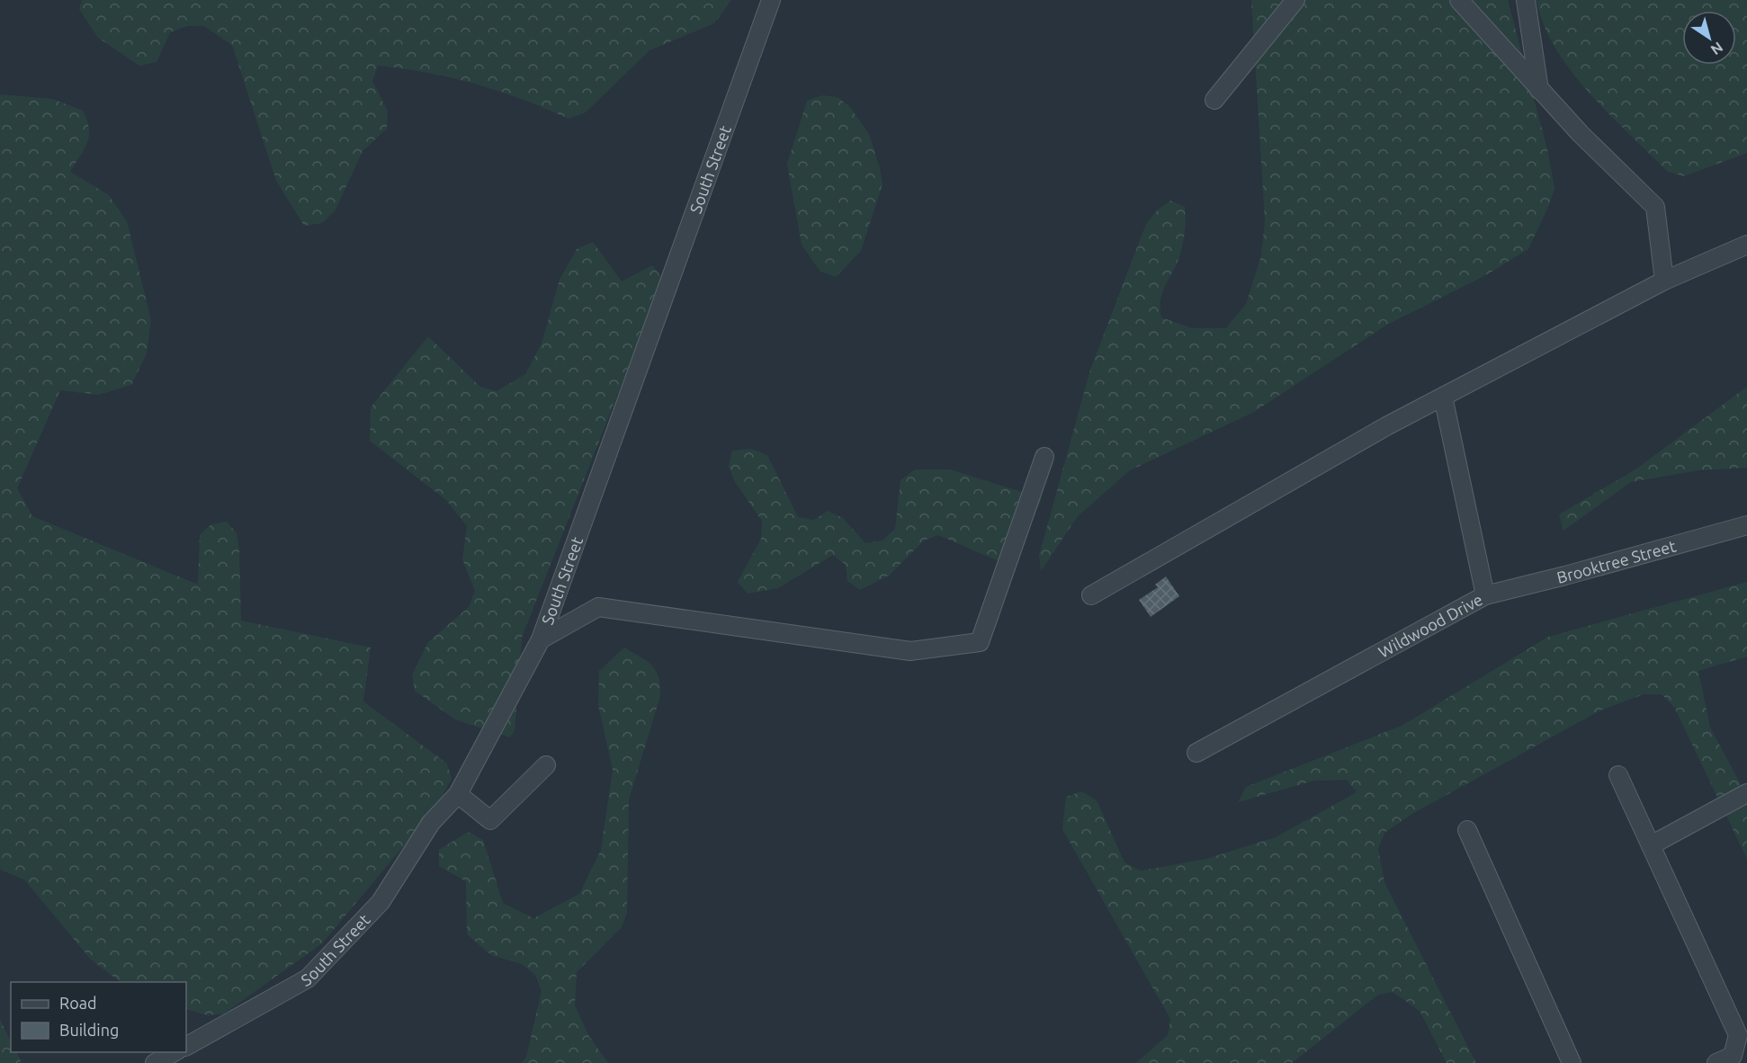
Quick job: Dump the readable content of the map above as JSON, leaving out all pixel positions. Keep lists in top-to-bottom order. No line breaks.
{"streets":{"street":["South Street","Brooktree Street","Wildwood Drive"]},"crossings":[["Brooktree Street","Wildwood Drive"]],"legend":["Road","Building"],"north":"bottom right"}
